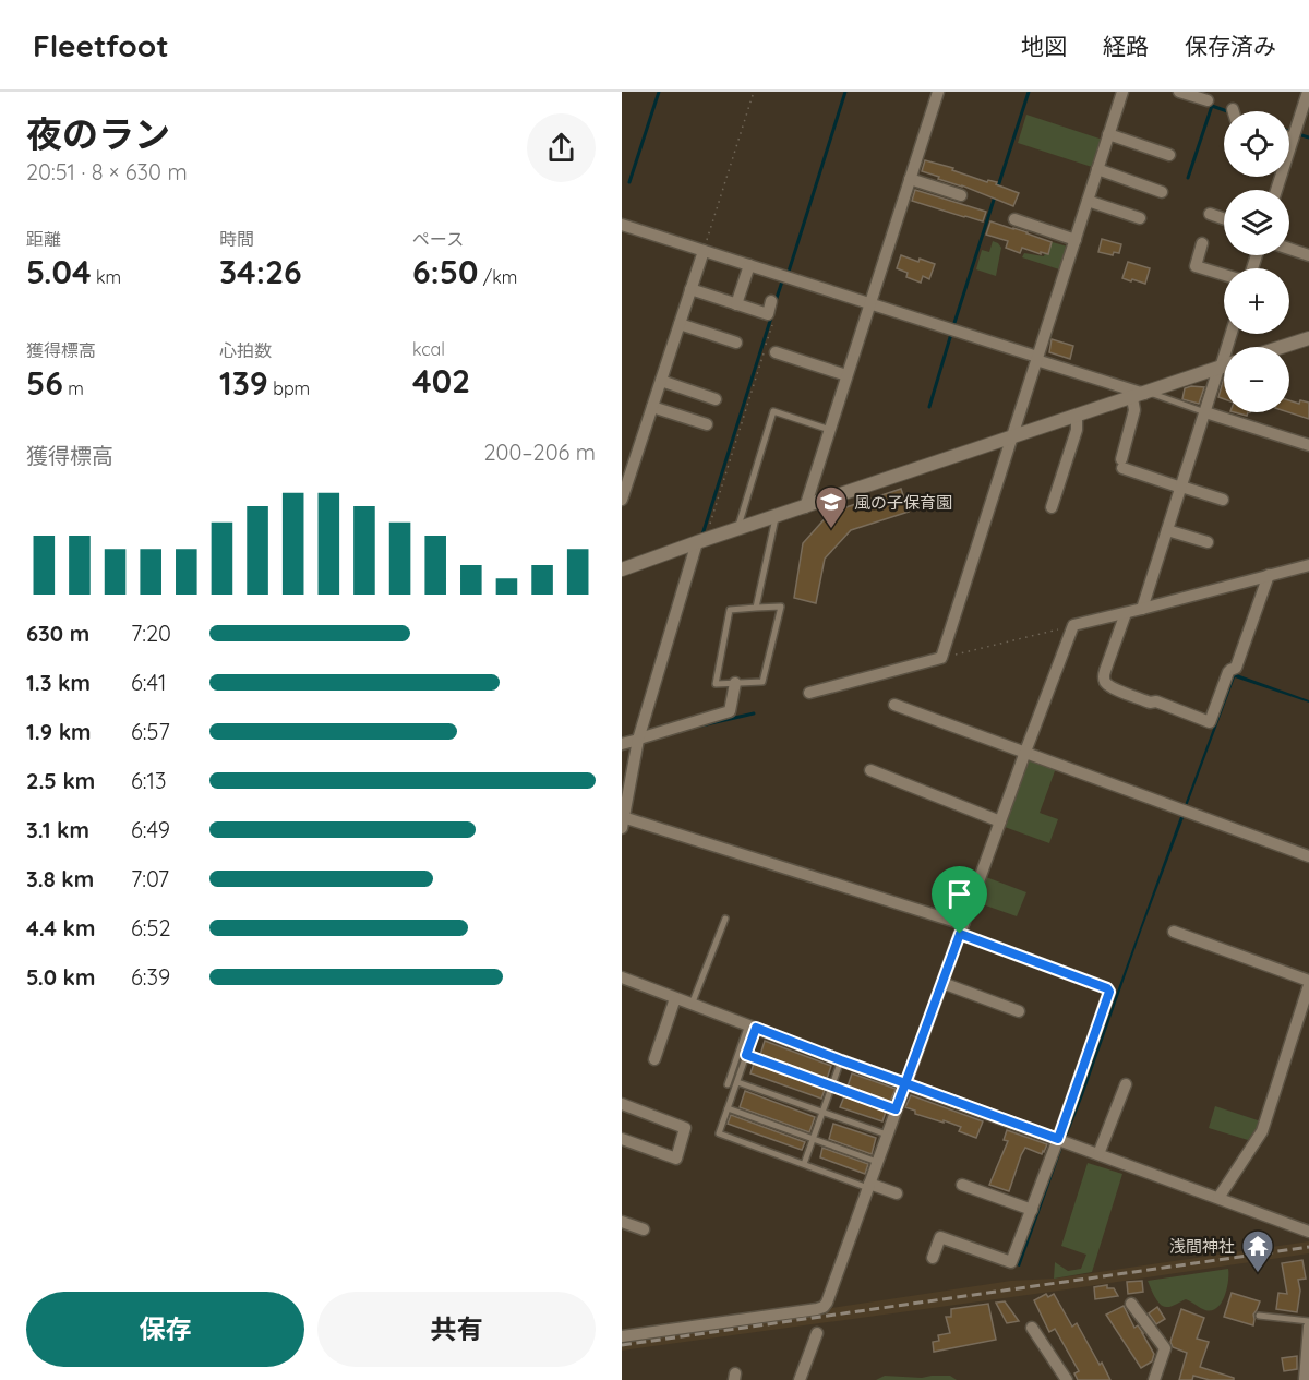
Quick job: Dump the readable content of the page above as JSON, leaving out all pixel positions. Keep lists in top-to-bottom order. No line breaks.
{"places":{"school or university":["風の子保育園"],"temple":["浅間神社"]},"page":{"header":"Fleetfoot","nav":["地図","経路","保存済み"],"heading":["夜のラン","20:51 · 8 × 630 m"],"map_buttons":["+","−"],"stats":[["距離","5.04 km"],["時間","34:26"],["ペース","6:50 /km"],["獲得標高","56 m"],["心拍数","139 bpm"],["kcal","402"]],"chart":["獲得標高","200–206 m"],"list":[{"name":"630 m","note":"7:20"},{"name":"1.3 km","note":"6:41"},{"name":"1.9 km","note":"6:57"},{"name":"2.5 km","note":"6:13"},{"name":"3.1 km","note":"6:49"},{"name":"3.8 km","note":"7:07"},{"name":"4.4 km","note":"6:52"},{"name":"5.0 km","note":"6:39"}],"buttons":["保存","共有"]}}
